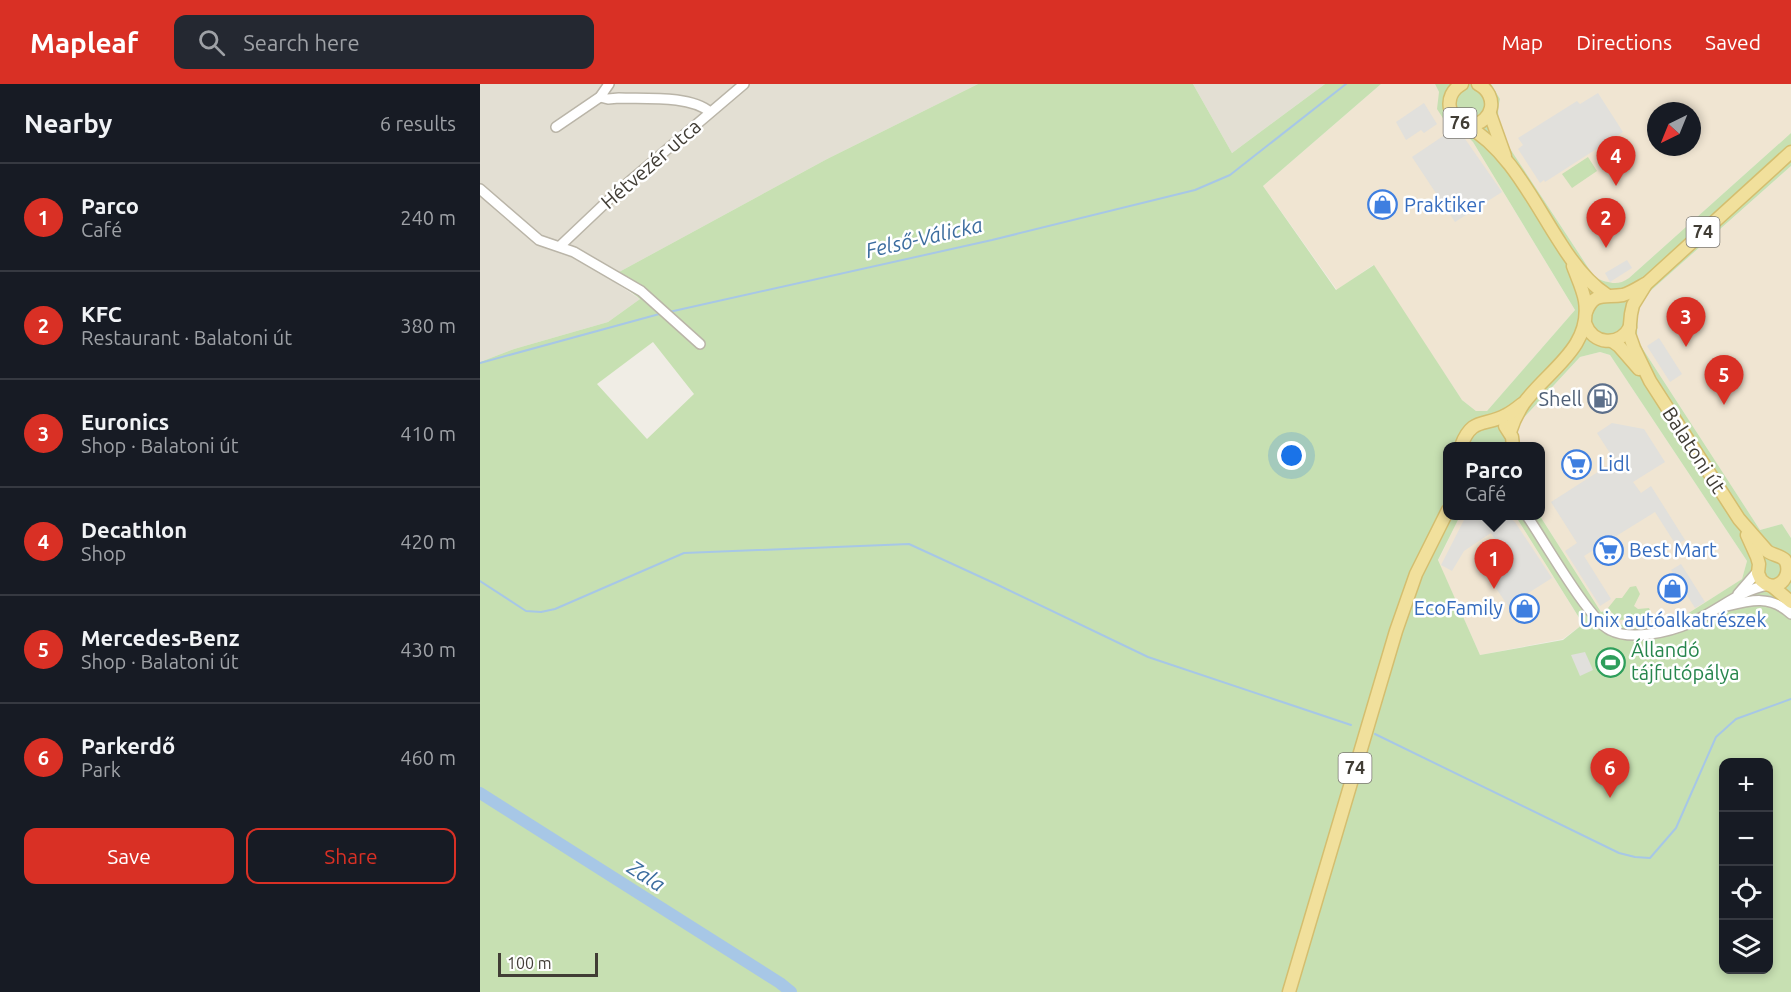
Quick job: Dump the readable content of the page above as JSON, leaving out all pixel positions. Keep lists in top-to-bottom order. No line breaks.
{"streets":{"main road":["76","74","Balatoni út"],"street":["Hétvezér utca"]},"crossings":[["76","74"],["76","Balatoni út"],["74","Balatoni út"]],"water":["Felső-Válicka","Zala"],"places":{"shop":["Praktiker","Unix autóalkatrészek","EcoFamily"],"fuel station":["Shell"],"supermarket":["Lidl","Best Mart"],"sports":["Állandó tájfutópálya"]},"scale_bar":"100 m","north":"bottom left","page":{"header":"Mapleaf","search":"Search here","nav":["Map","Directions","Saved"],"heading":["Nearby","6 results"],"pins":["4","2","3","5","1","6"],"list":[{"mark":"1","name":"Parco","note":"Café","value":"240 m"},{"mark":"2","name":"KFC","note":"Restaurant · Balatoni út","value":"380 m"},{"mark":"3","name":"Euronics","note":"Shop · Balatoni út","value":"410 m"},{"mark":"4","name":"Decathlon","note":"Shop","value":"420 m"},{"mark":"5","name":"Mercedes-Benz","note":"Shop · Balatoni út","value":"430 m"},{"mark":"6","name":"Parkerdő","note":"Park","value":"460 m"}],"popup":["Parco","Café"],"map_buttons":["+","−"],"buttons":["Save","Share"],"scale":"100 m"}}
